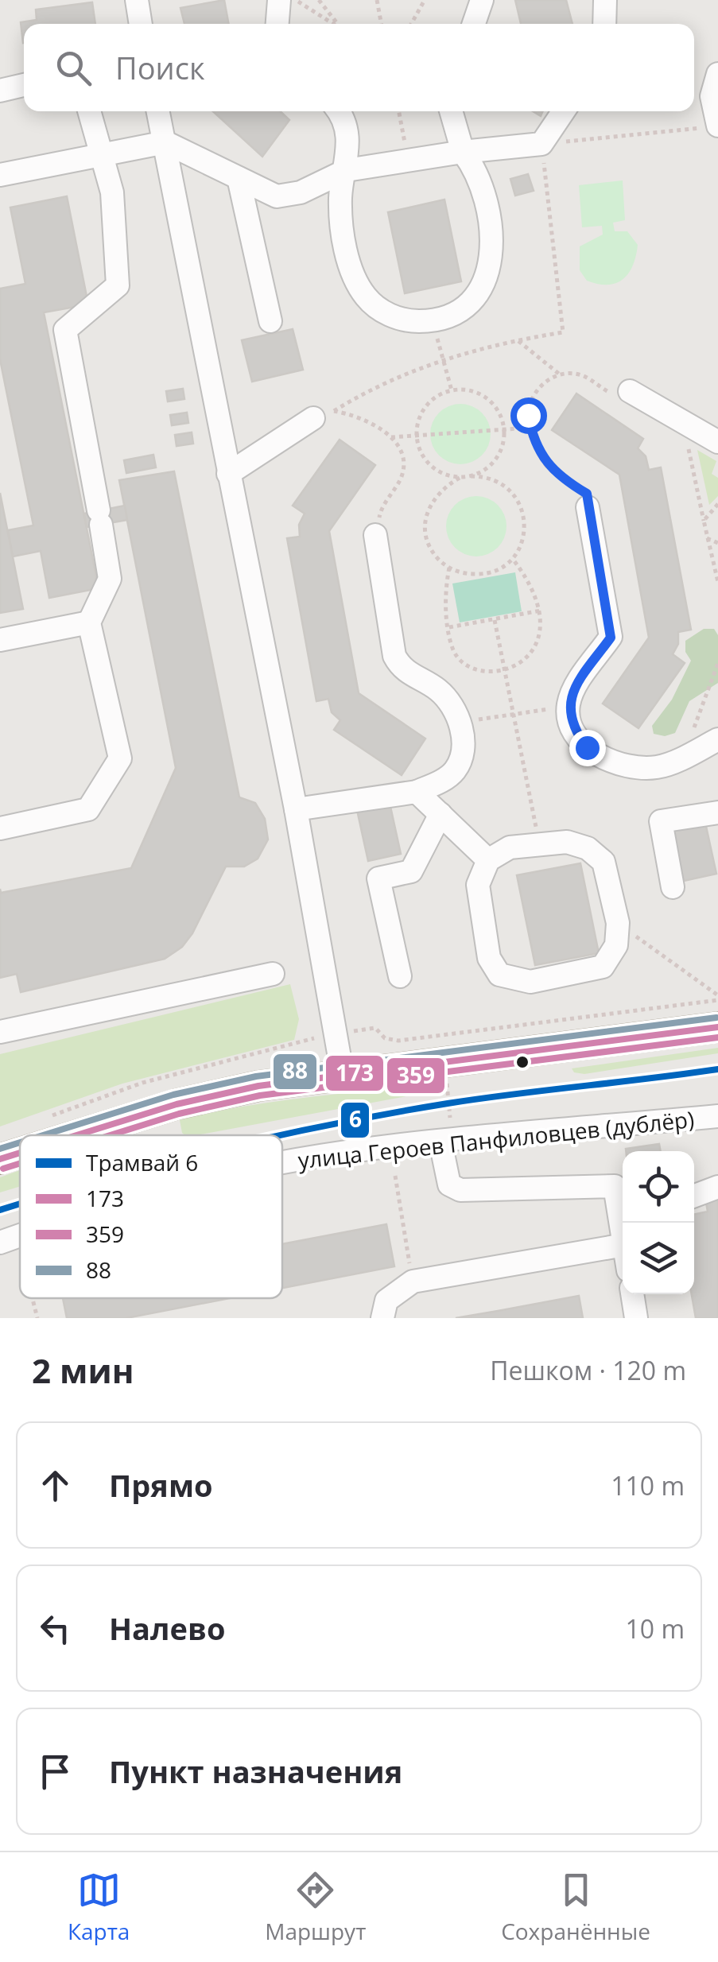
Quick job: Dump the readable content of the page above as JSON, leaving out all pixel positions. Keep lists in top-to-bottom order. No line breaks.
{"streets":{"street":["улица Героев Панфиловцев (дублёр)"]},"lines":["transit line 88","transit line 173","transit line 359","tram line 6"],"legend":["Трамвай 6","173","359","88"],"page":{"search":"Поиск","heading":["2 мин","Пешком · 120 m"],"list":[["Прямо","110 m"],["Налево","10 m"],"Пункт назначения"],"nav":["Карта","Маршрут","Сохранённые"]}}
